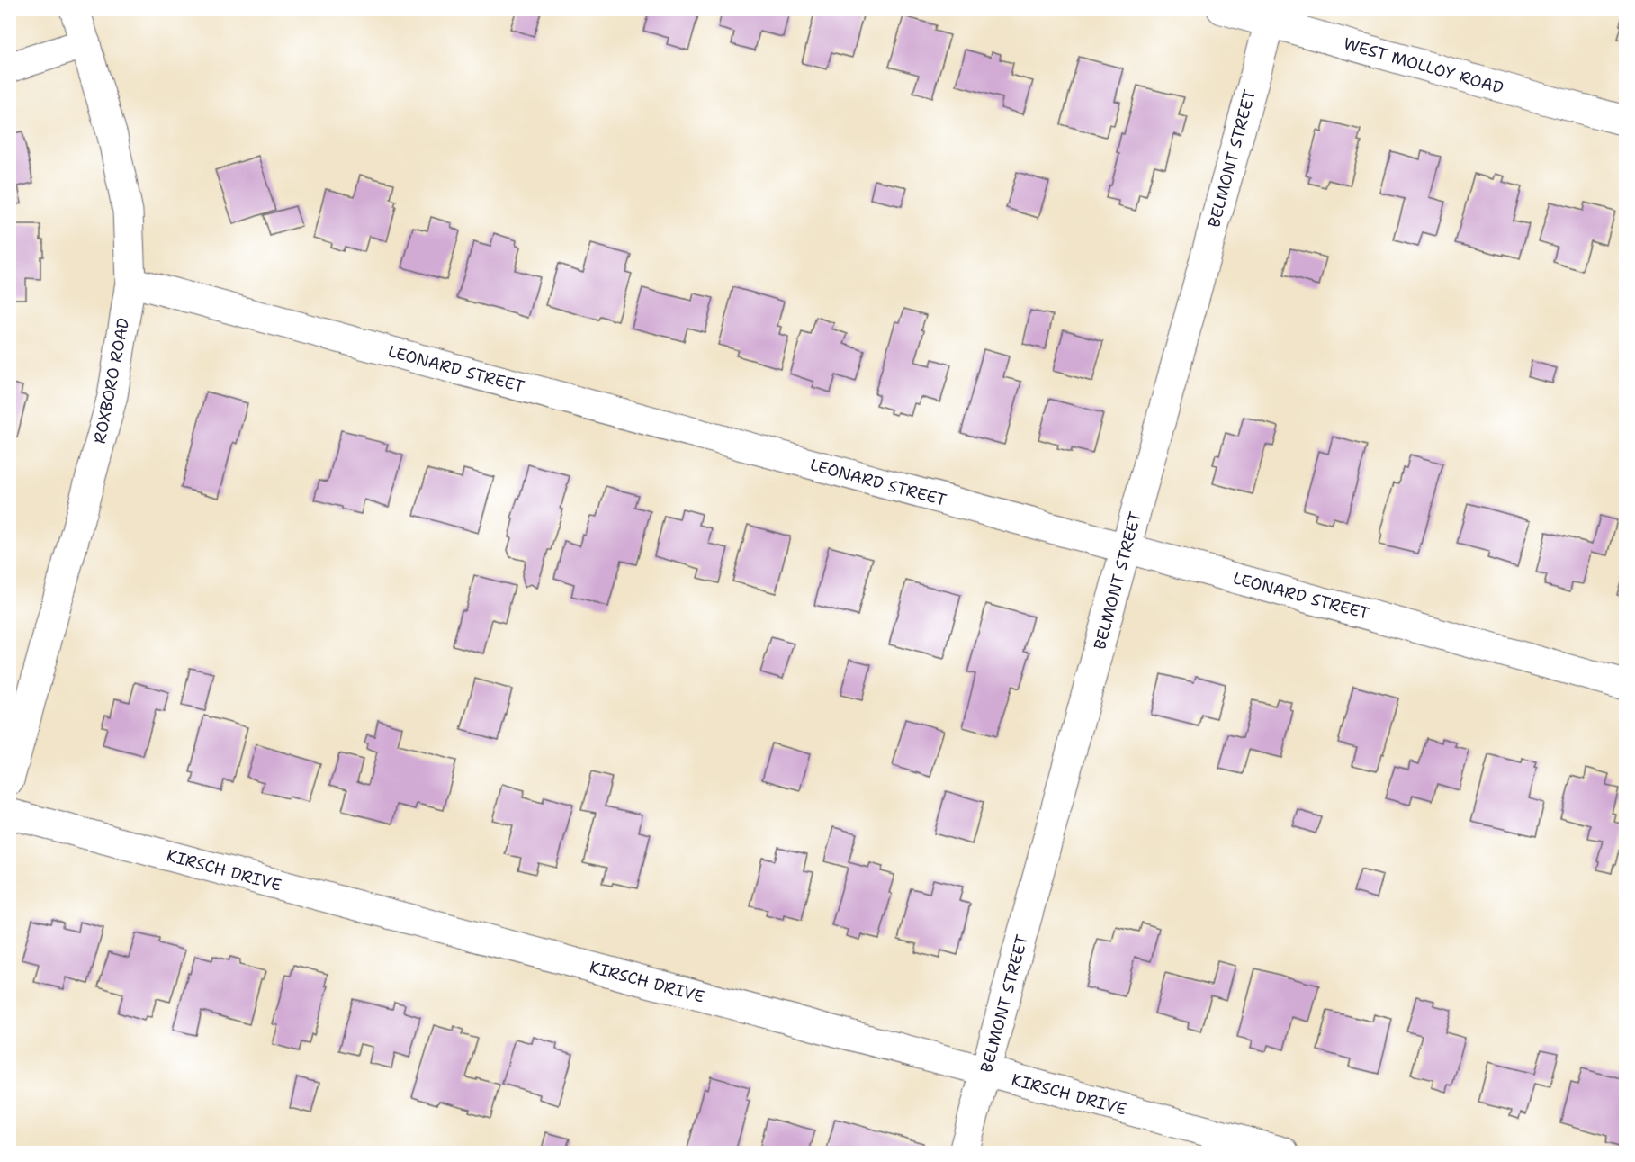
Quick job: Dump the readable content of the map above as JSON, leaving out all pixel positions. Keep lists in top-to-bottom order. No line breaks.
{"streets":{"street":["WEST MOLLOY ROAD","BELMONT STREET","LEONARD STREET","ROXBORO ROAD","KIRSCH DRIVE"]},"crossings":[["WEST MOLLOY ROAD","BELMONT STREET"],["BELMONT STREET","LEONARD STREET"],["BELMONT STREET","KIRSCH DRIVE"],["LEONARD STREET","ROXBORO ROAD"]]}
